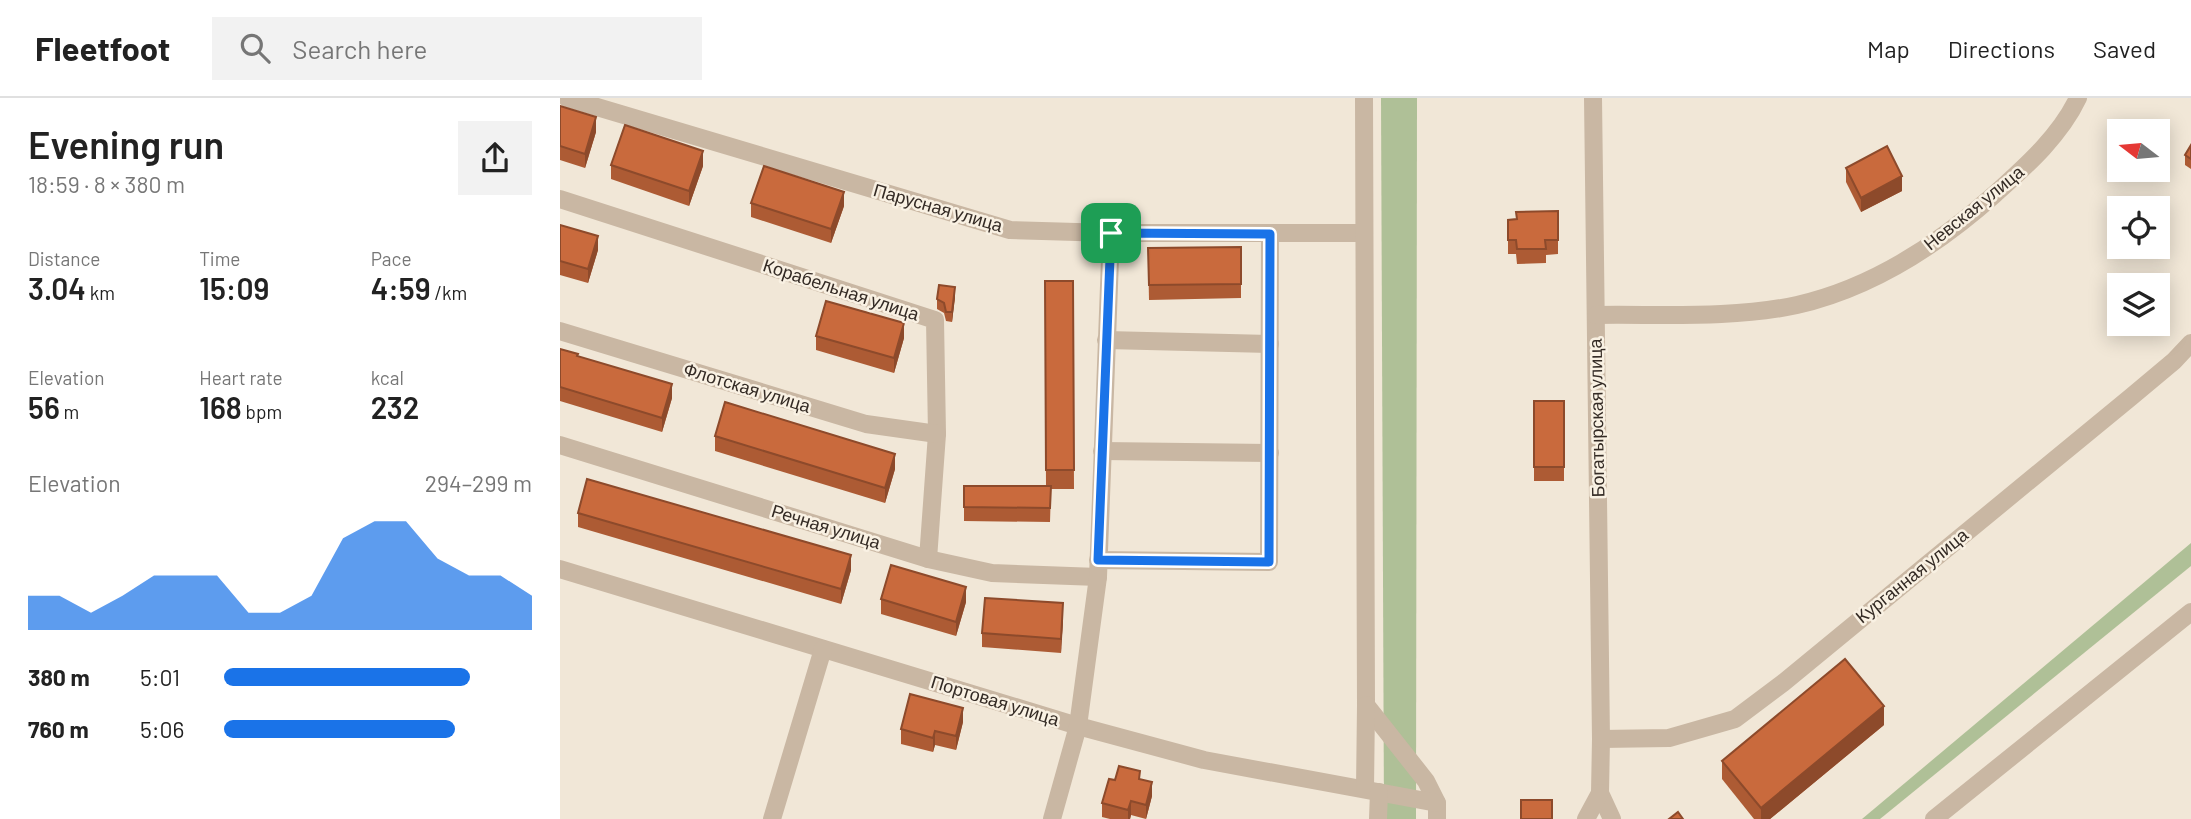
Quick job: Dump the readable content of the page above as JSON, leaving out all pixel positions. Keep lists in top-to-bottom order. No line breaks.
{"streets":{"street":["Парусная улица","Невская улица","Корабельная улица","Флотская улица","Богатырская улица","Речная улица","Курганная улица","Портовая улица"]},"crossings":[["Невская улица","Богатырская улица"],["Корабельная улица","Флотская улица"],["Корабельная улица","Речная улица"],["Богатырская улица","Курганная улица"]],"north":"left","page":{"header":"Fleetfoot","search":"Search here","nav":["Map","Directions","Saved"],"heading":["Evening run","18:59 · 8 × 380 m"],"stats":[["Distance","3.04 km"],["Time","15:09"],["Pace","4:59 /km"],["Elevation","56 m"],["Heart rate","168 bpm"],["kcal","232"]],"chart":["Elevation","294–299 m"],"list":[{"name":"380 m","note":"5:01"},{"name":"760 m","note":"5:06"}]}}
